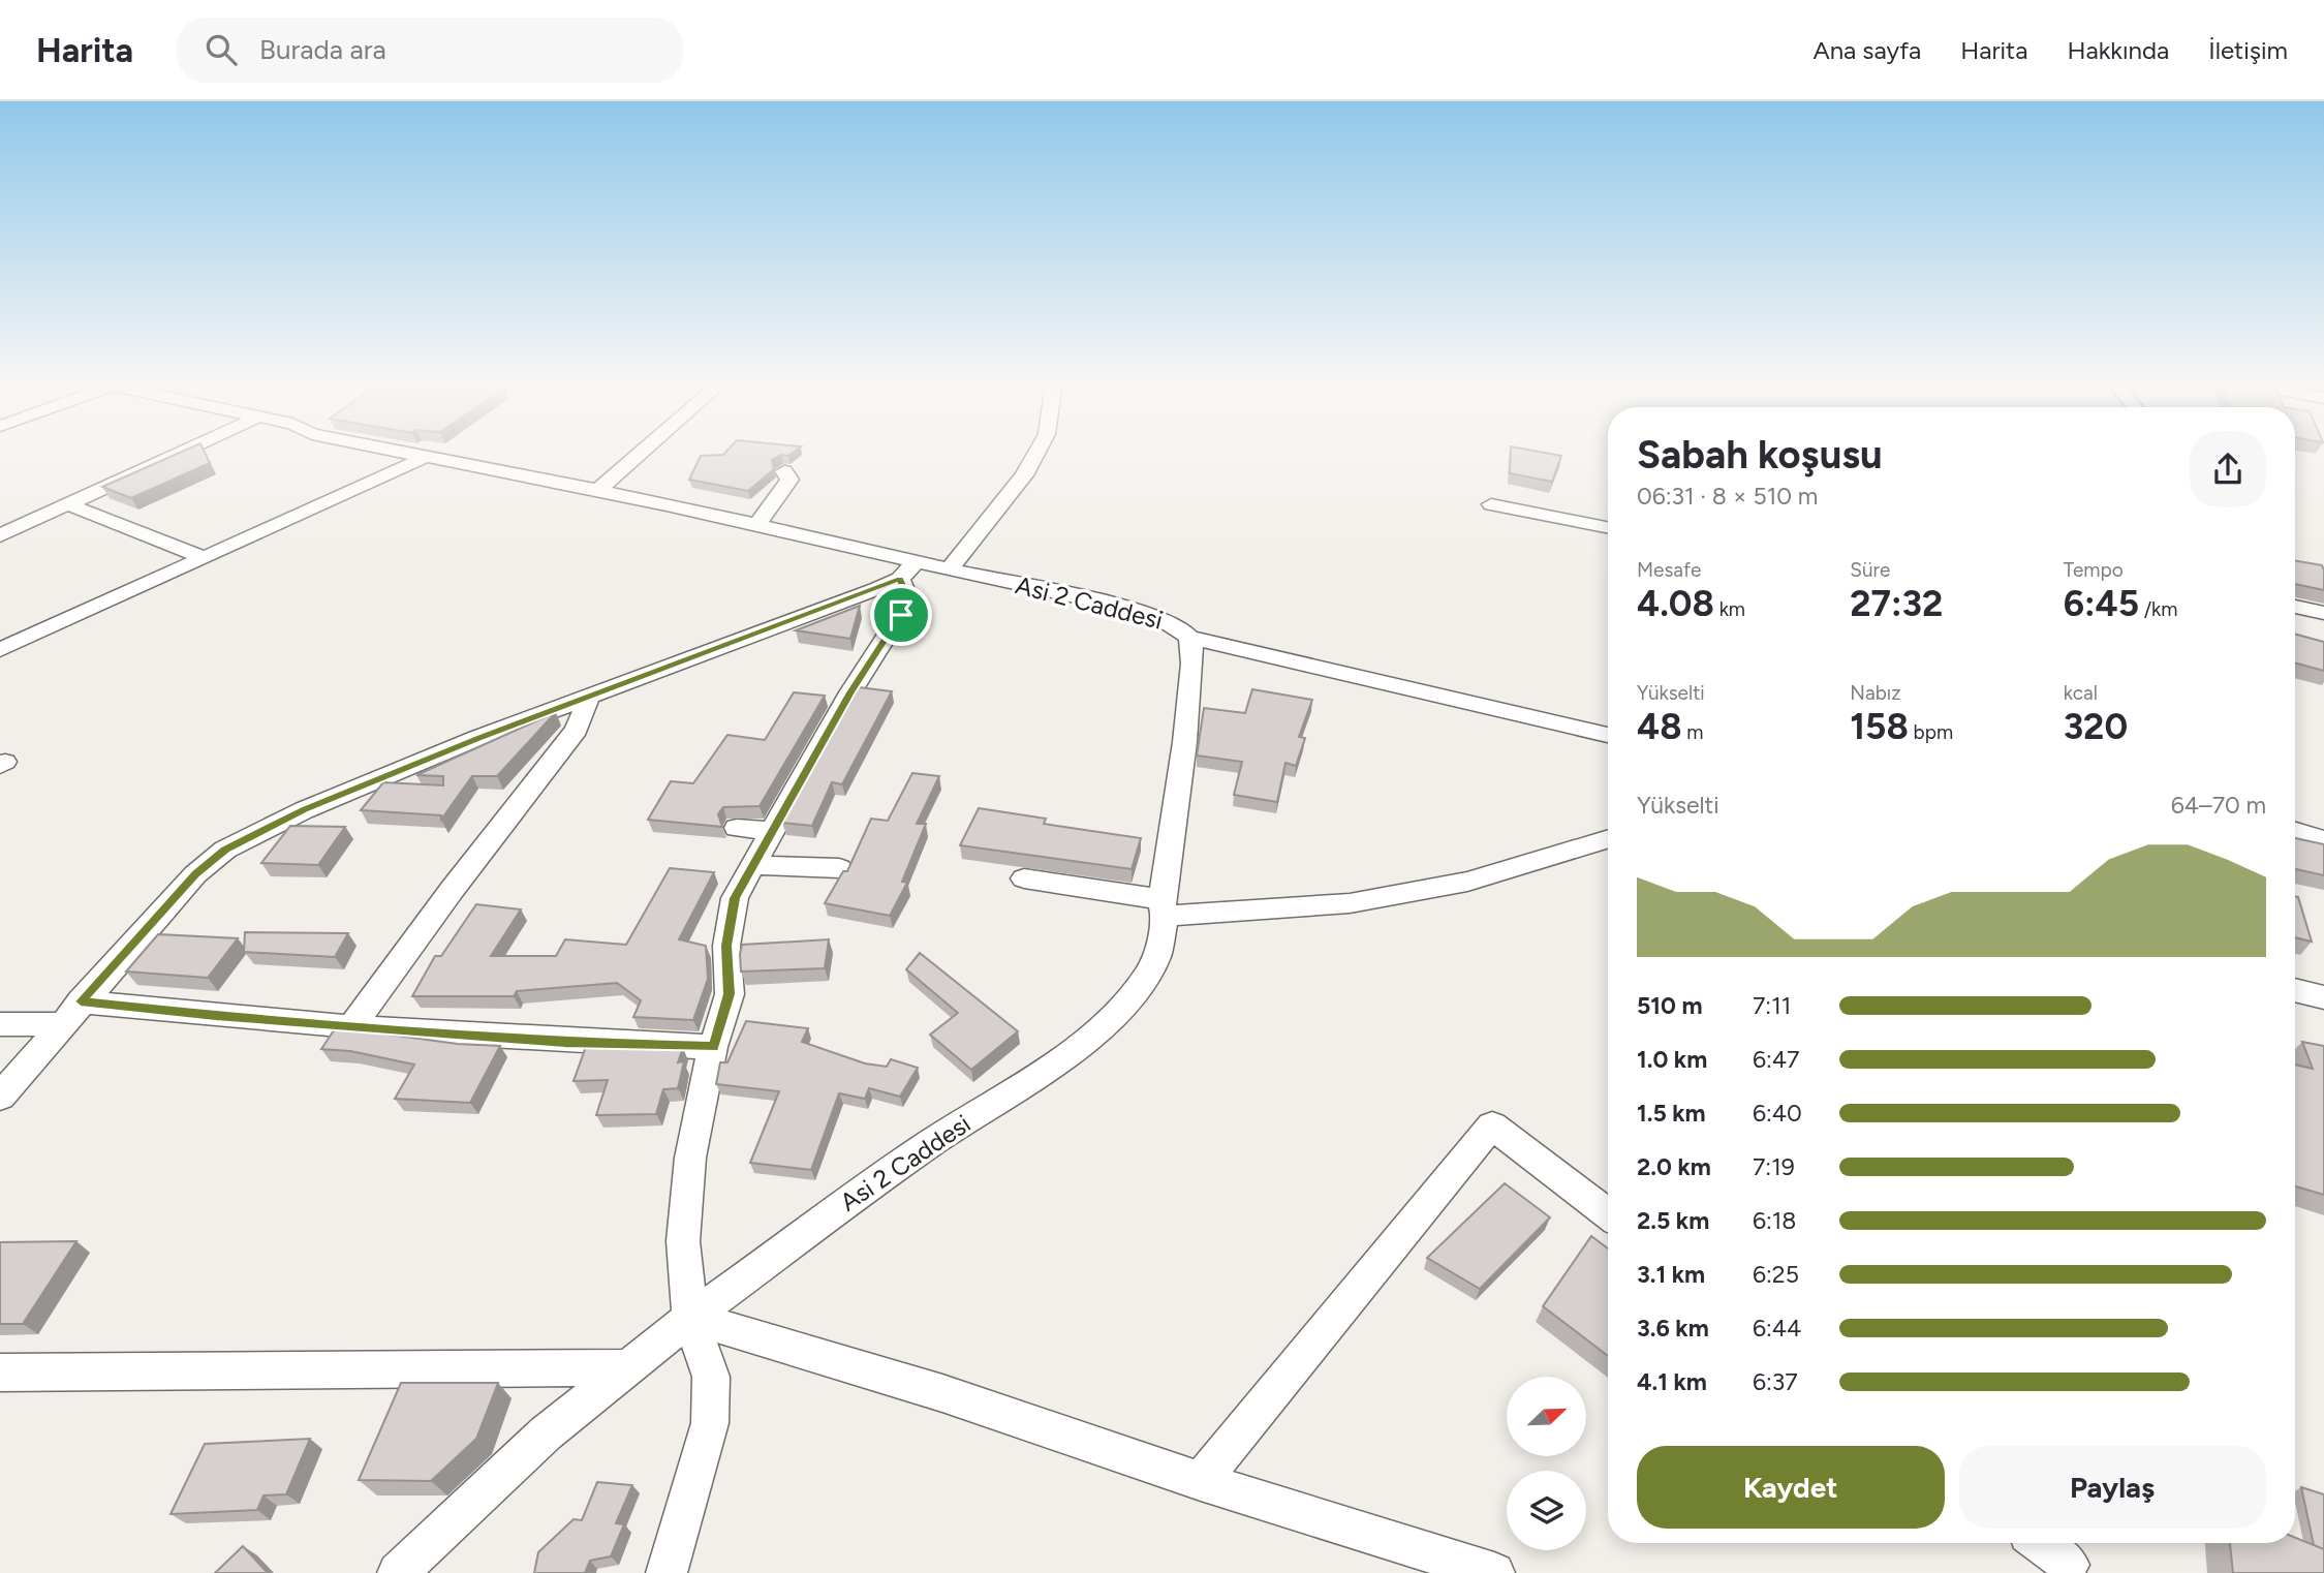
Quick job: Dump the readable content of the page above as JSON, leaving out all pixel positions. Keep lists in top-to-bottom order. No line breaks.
{"streets":{"street":["Asi 2 Caddesi"]},"north":"top right","page":{"header":"Harita","search":"Burada ara","nav":["Ana sayfa","Harita","Hakkında","İletişim"],"heading":["Sabah koşusu","06:31 · 8 × 510 m"],"stats":[["Mesafe","4.08 km"],["Süre","27:32"],["Tempo","6:45 /km"],["Yükselti","48 m"],["Nabız","158 bpm"],["kcal","320"]],"chart":["Yükselti","64–70 m"],"list":[{"name":"510 m","note":"7:11"},{"name":"1.0 km","note":"6:47"},{"name":"1.5 km","note":"6:40"},{"name":"2.0 km","note":"7:19"},{"name":"2.5 km","note":"6:18"},{"name":"3.1 km","note":"6:25"},{"name":"3.6 km","note":"6:44"},{"name":"4.1 km","note":"6:37"}],"buttons":["Kaydet","Paylaş"]}}
